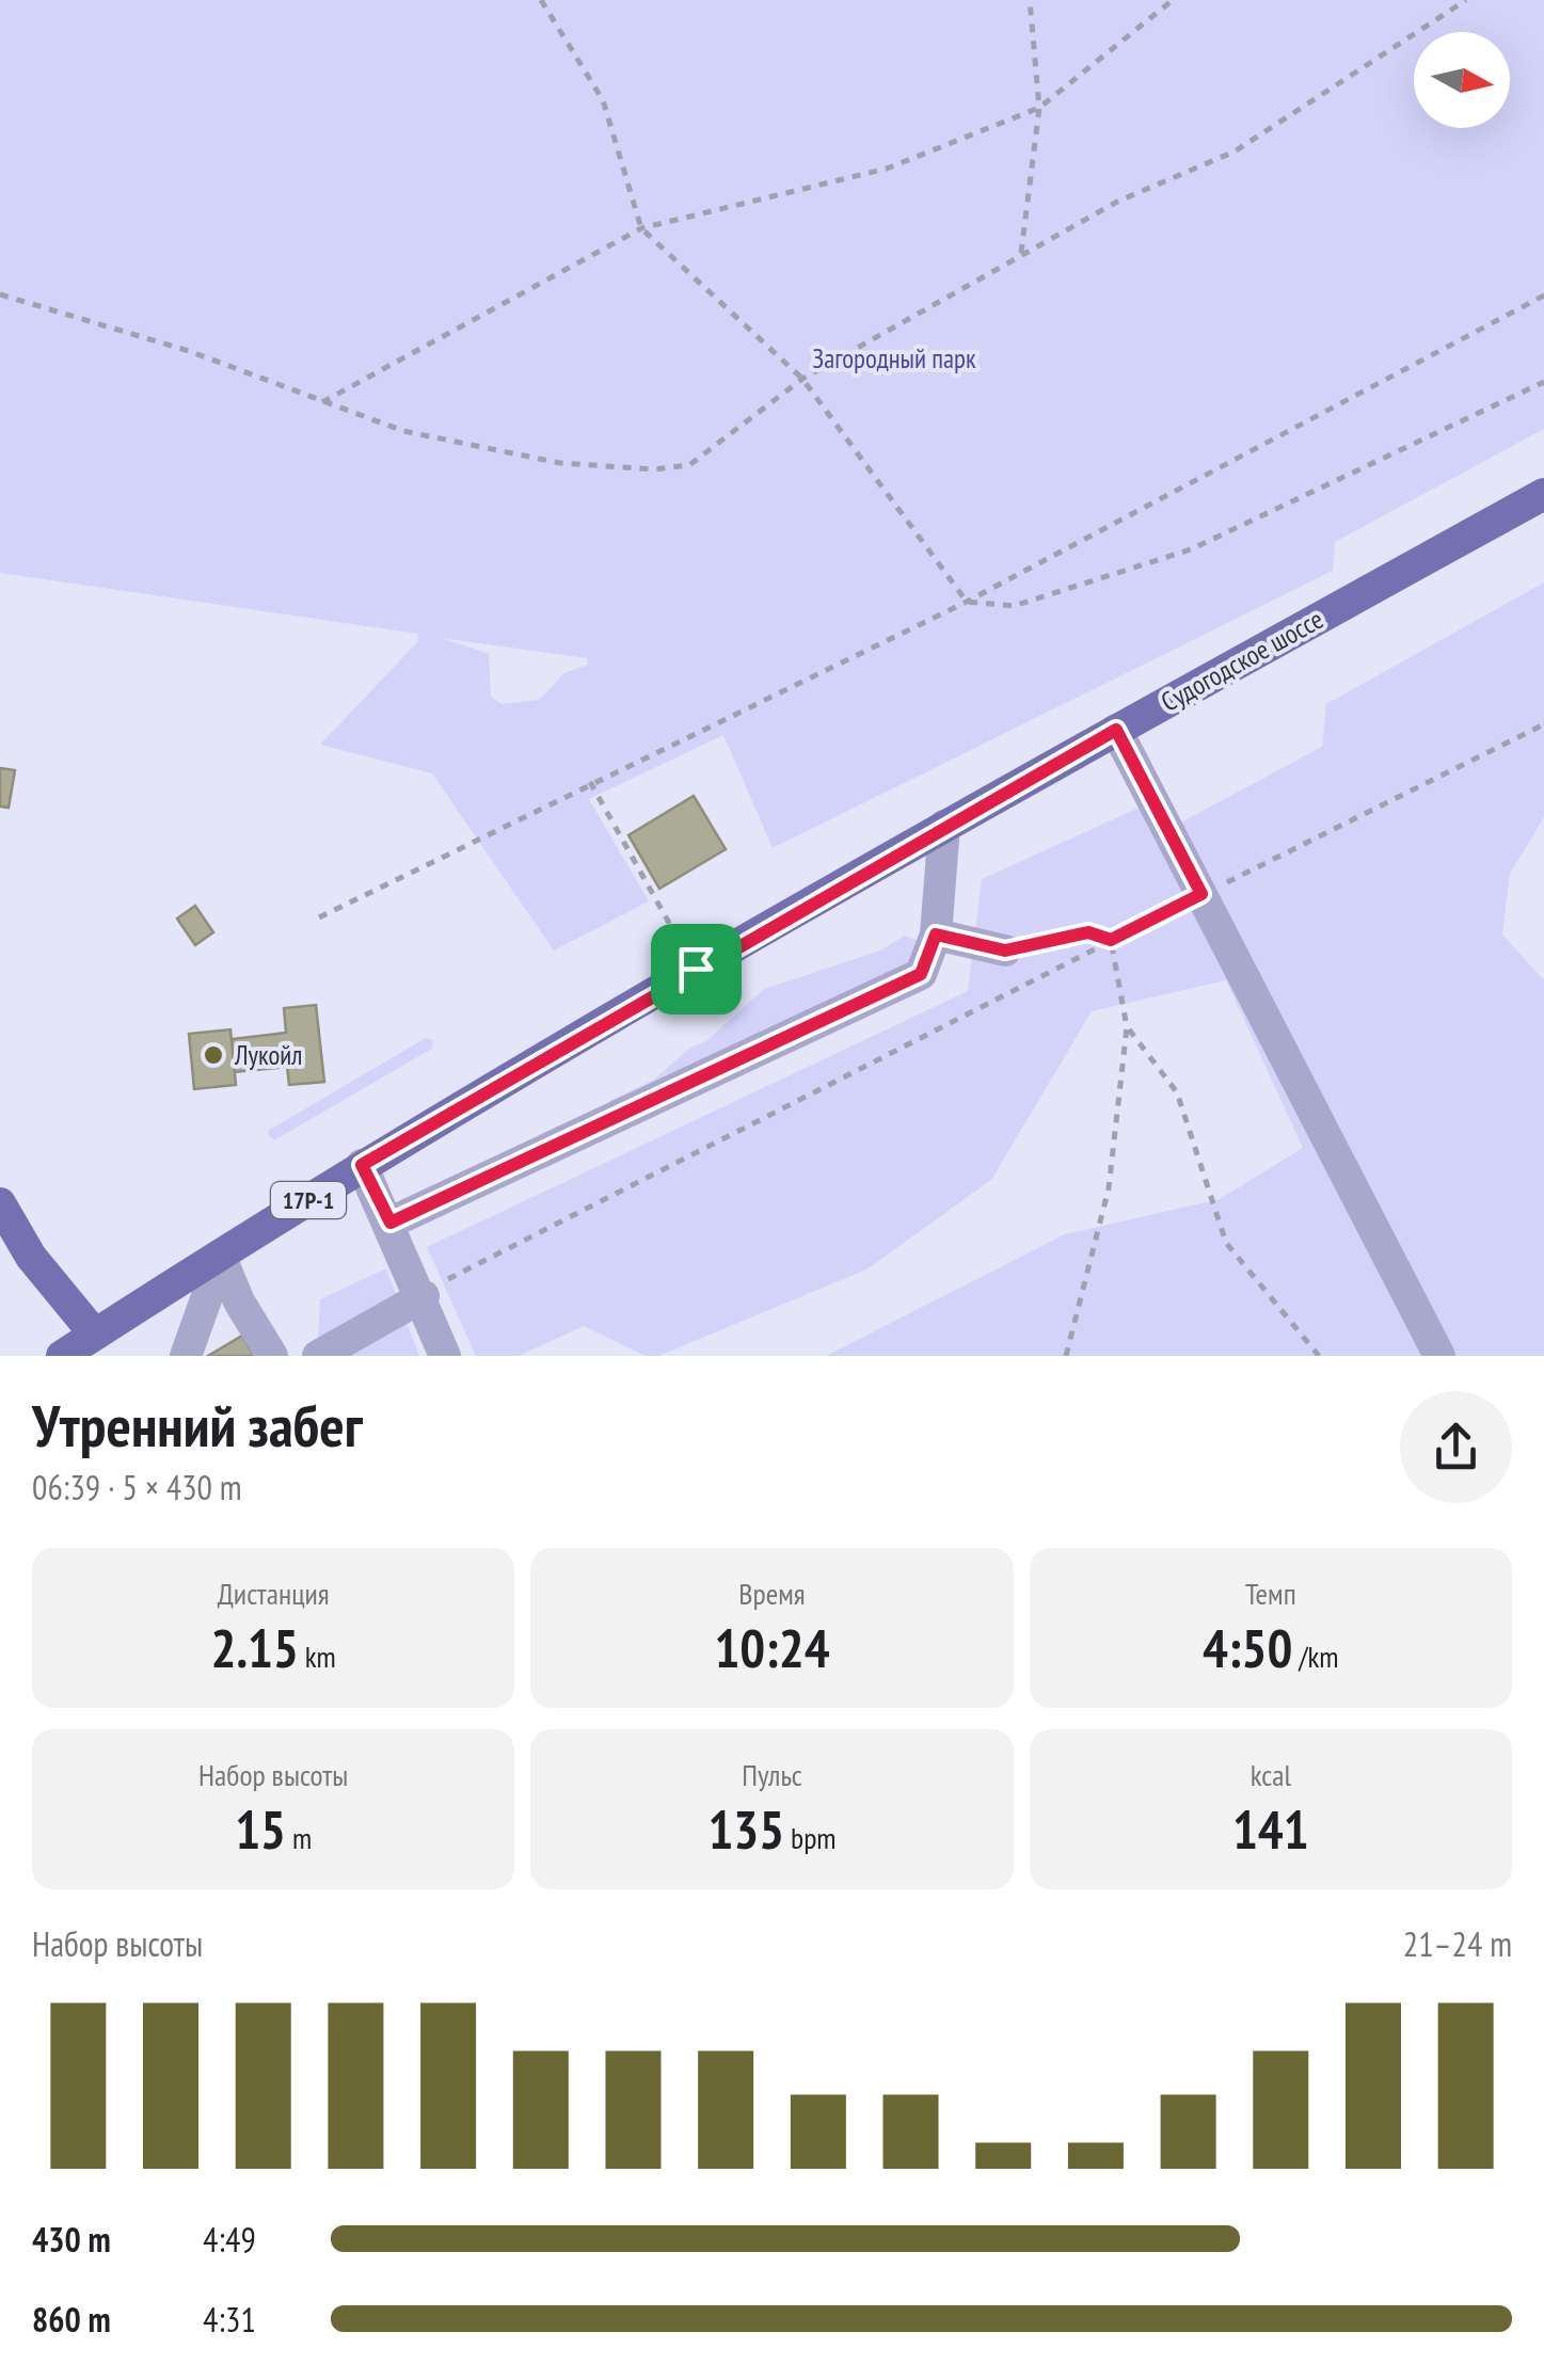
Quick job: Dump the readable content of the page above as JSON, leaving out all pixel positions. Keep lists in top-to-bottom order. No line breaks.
{"streets":{"main road":["Судогодское шоссе","17Р-1"]},"parks":["Загородный парк"],"places":["Лукойл"],"north":"right","page":{"heading":["Утренний забег","06:39 · 5 × 430 m"],"stats":[["Дистанция","2.15 km"],["Время","10:24"],["Темп","4:50 /km"],["Набор высоты","15 m"],["Пульс","135 bpm"],["kcal","141"]],"chart":["Набор высоты","21–24 m"],"list":[{"name":"430 m","note":"4:49"},{"name":"860 m","note":"4:31"}]}}
